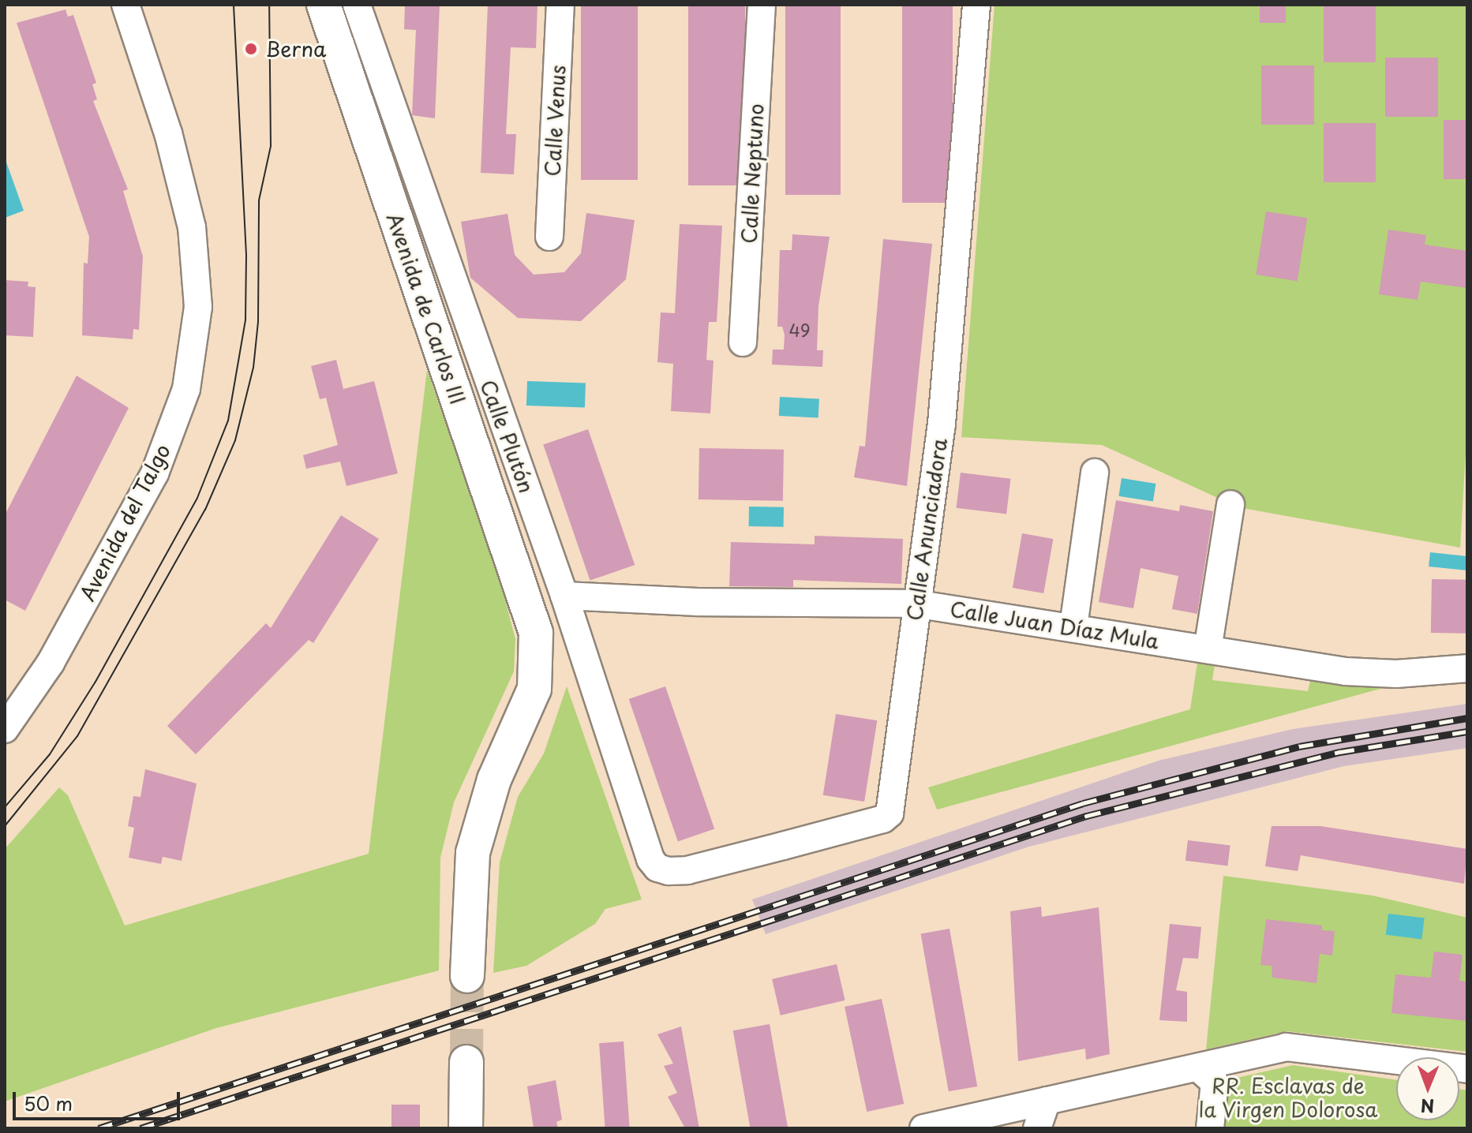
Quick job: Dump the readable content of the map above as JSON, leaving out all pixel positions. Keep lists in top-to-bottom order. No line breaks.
{"streets":{"street":["Calle Venus","Calle Neptuno","Avenida de Carlos III","Calle Plutón","Avenida del Talgo","Calle Anunciadora","Calle Juan Díaz Mula"]},"crossings":[["Calle Plutón","Calle Anunciadora"],["Calle Plutón","Calle Juan Díaz Mula"],["Calle Anunciadora","Calle Juan Díaz Mula"]],"parks":["RR. Esclavas de la Virgen Dolorosa"],"places":["Berna"],"house_numbers":["49"],"scale_bar":"50 m","north":"bottom"}
